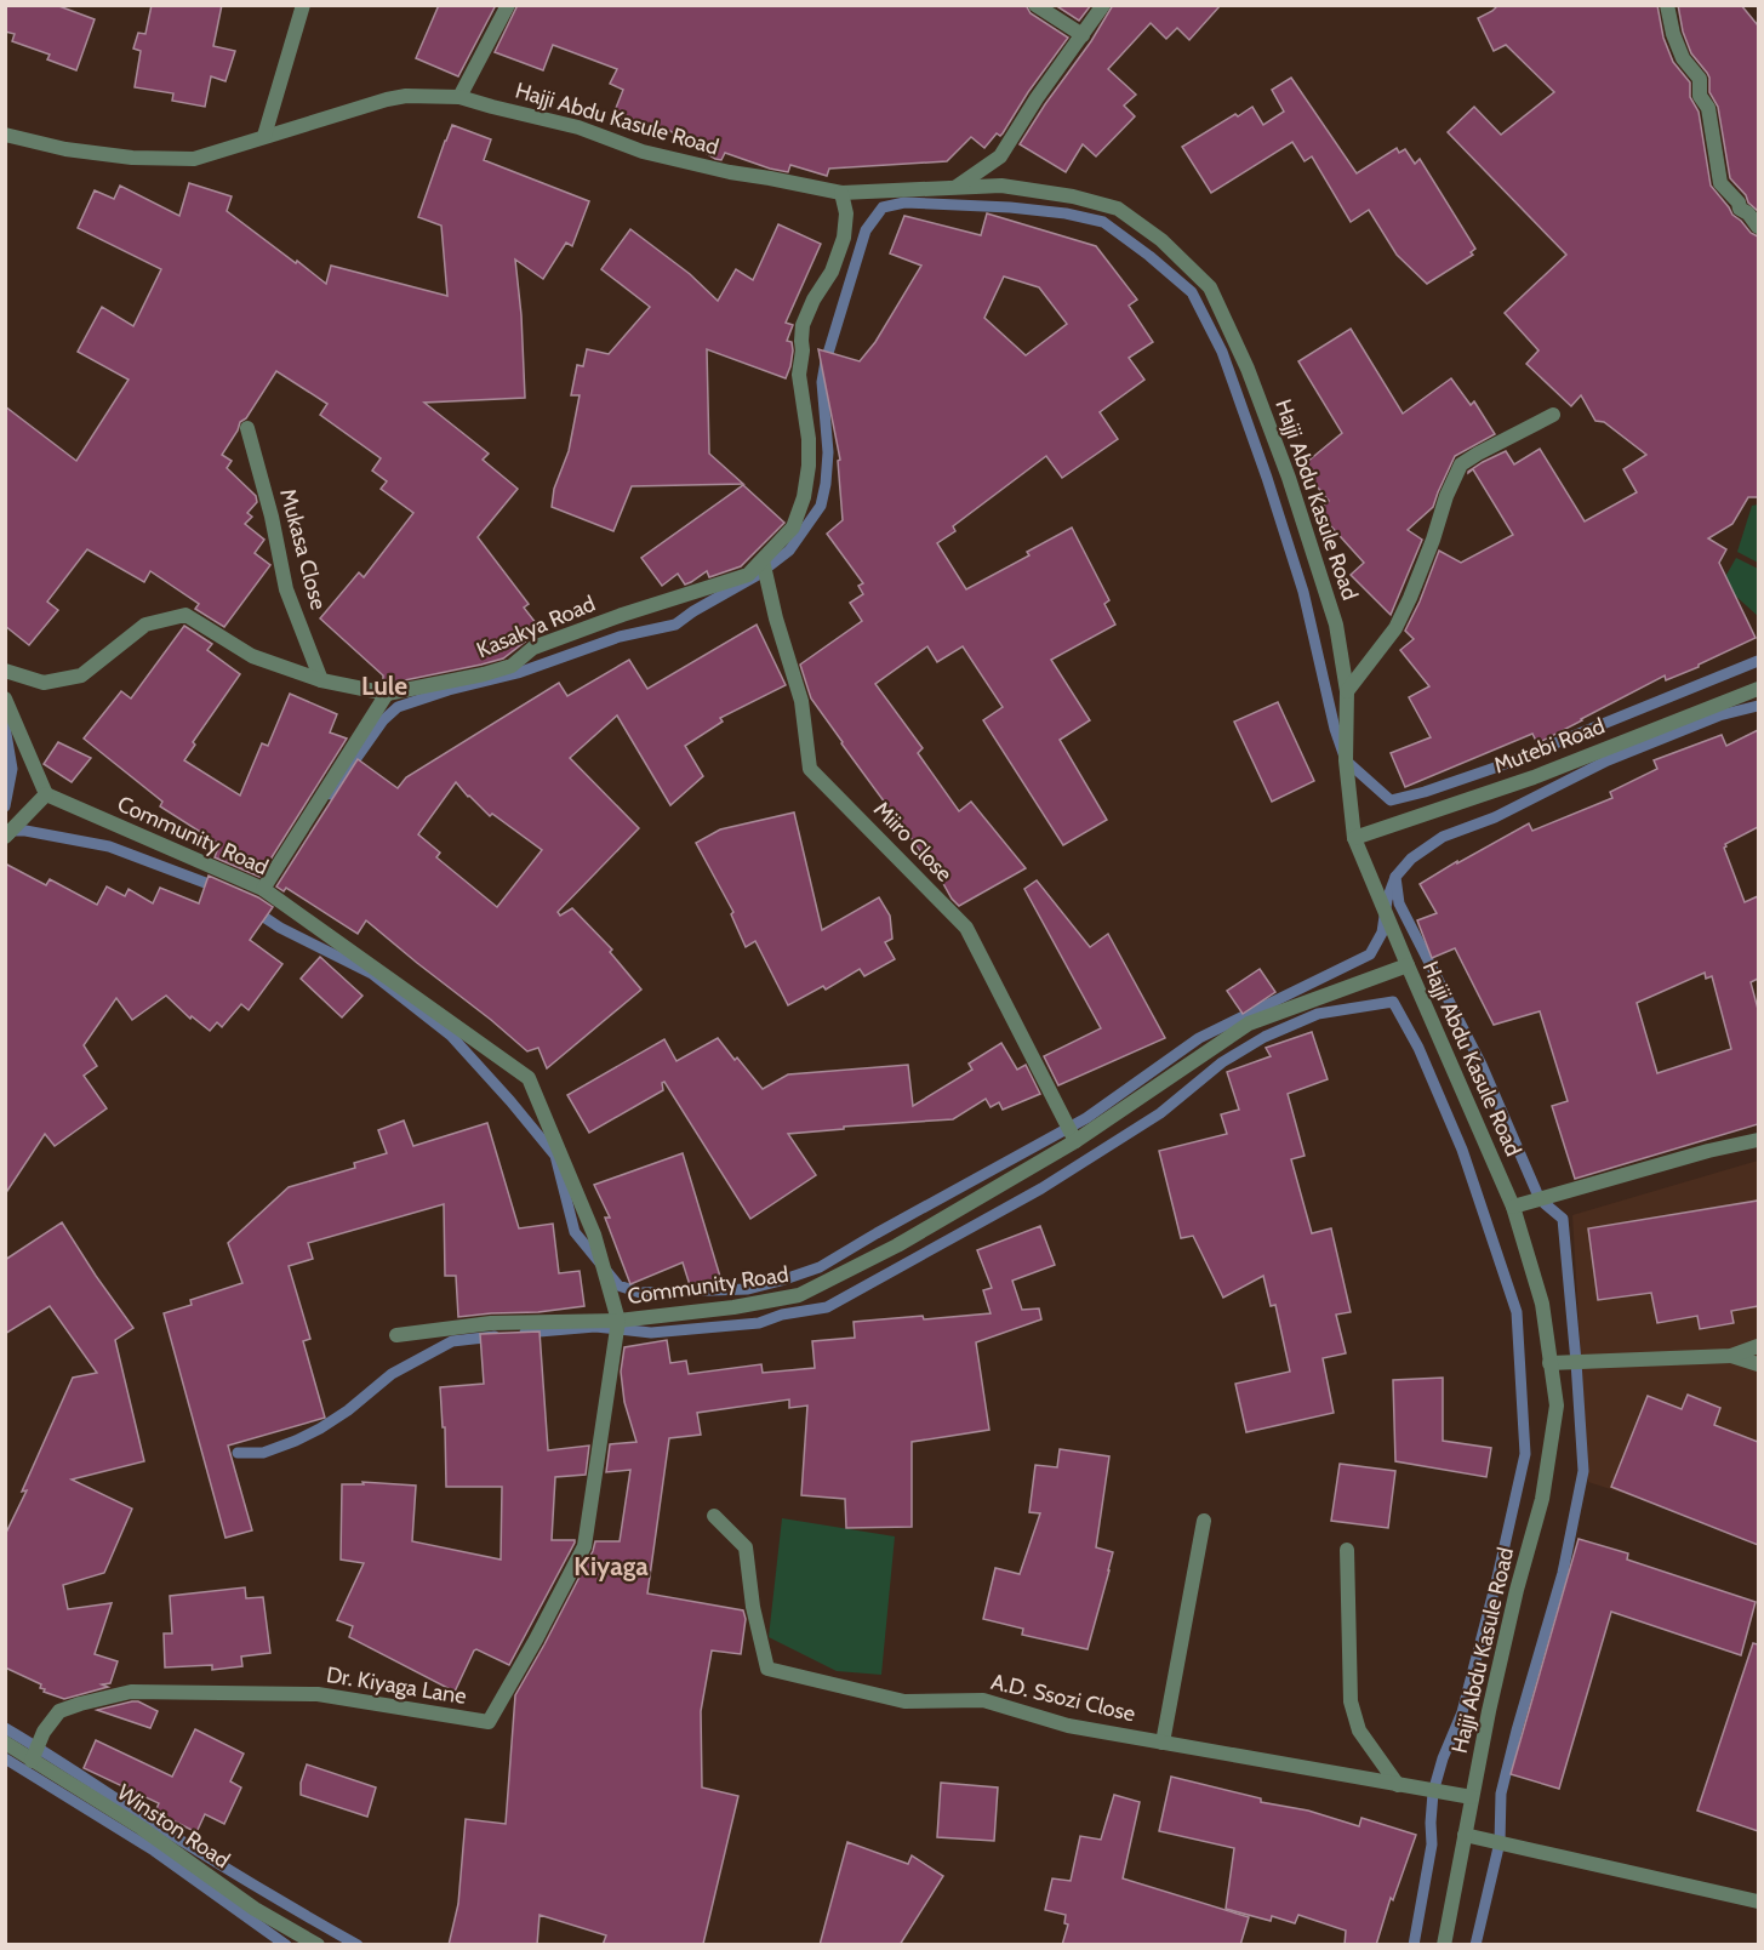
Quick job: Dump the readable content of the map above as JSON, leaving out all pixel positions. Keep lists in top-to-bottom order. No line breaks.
{"streets":{"street":["Hajji Abdu Kasule Road","Mukasa Close","Kasakya Road","Mutebi Road","Community Road","Miiro Close","Dr. Kiyaga Lane","A.D. Ssozi Close","Winston Road"]},"crossings":[["Hajji Abdu Kasule Road","Kasakya Road"],["Hajji Abdu Kasule Road","Mutebi Road"],["Hajji Abdu Kasule Road","Community Road"],["Hajji Abdu Kasule Road","A.D. Ssozi Close"],["Mukasa Close","Kasakya Road"],["Kasakya Road","Miiro Close"],["Community Road","Miiro Close"],["Community Road","Dr. Kiyaga Lane"],["Dr. Kiyaga Lane","Winston Road"]],"districts":["Lule","Kiyaga"]}
